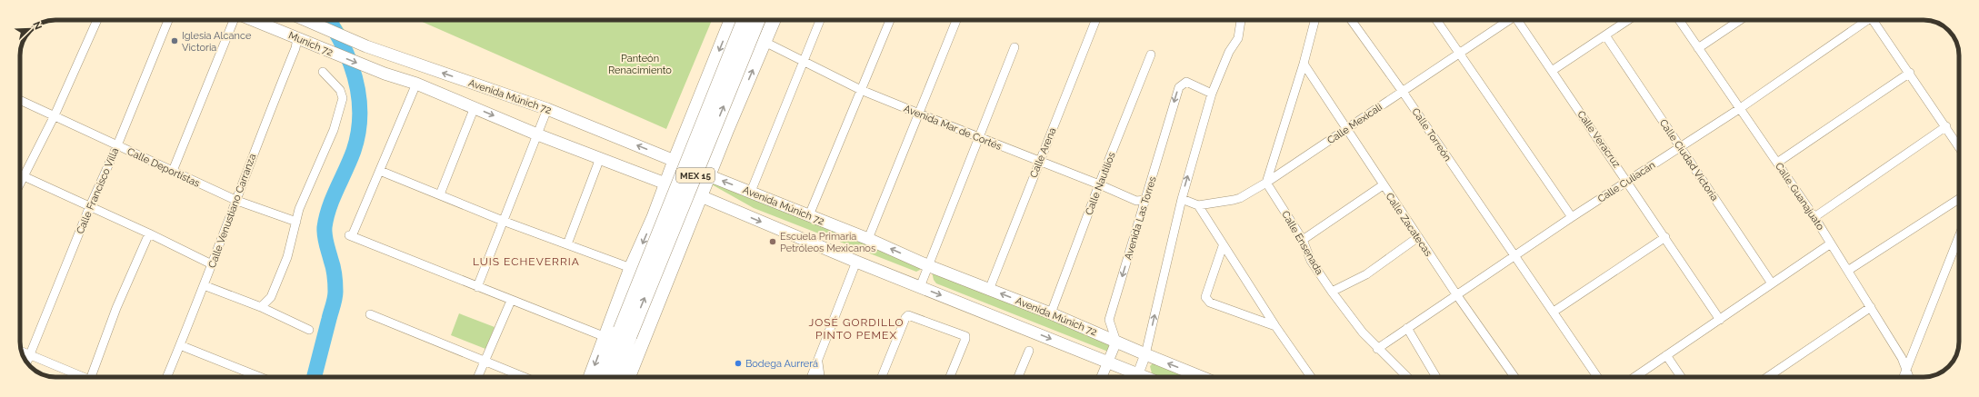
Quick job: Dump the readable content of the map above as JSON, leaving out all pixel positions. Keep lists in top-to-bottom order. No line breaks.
{"streets":{"highway":["Avenida Múnich 72","MEX 15"],"main road":["Munich 72"],"street":["Calle Mexicali","Avenida Mar de Cortés","Calle Torreón","Calle Veracruz","Calle Arena","Calle Ciudad Victoria","Calle Deportistas","Calle Culiacán","Calle Nautilios","Calle Francisco Villa","Calle Guanajuato","Calle Venustiano Carranza","Avenida Las Torres","Calle Zacatecas","Calle Ensenada"]},"crossings":[["Munich 72","Avenida Múnich 72"],["Munich 72","Calle Venustiano Carranza"],["Avenida Múnich 72","Calle Arena"],["Avenida Múnich 72","Calle Nautilios"],["Avenida Múnich 72","Avenida Las Torres"],["Calle Mexicali","Calle Torreón"],["Calle Mexicali","Calle Zacatecas"],["Calle Mexicali","Calle Ensenada"],["Avenida Mar de Cortés","Calle Arena"],["Avenida Mar de Cortés","Calle Nautilios"],["Avenida Mar de Cortés","Avenida Las Torres"],["Calle Torreón","Calle Culiacán"],["Calle Veracruz","Calle Culiacán"],["Calle Ciudad Victoria","Calle Culiacán"],["Calle Deportistas","Calle Francisco Villa"],["Calle Deportistas","Calle Venustiano Carranza"],["Calle Culiacán","Calle Guanajuato"],["Calle Culiacán","Calle Zacatecas"],["Calle Culiacán","Calle Ensenada"]],"districts":["LUIS ECHEVERRIA","JOSÉ GORDILLO PINTO PEMEX"],"parks":["Panteón Renacimiento"],"places":["Iglesia Alcance Victoria","Escuela Primaria Petróleos Mexicanos","Bodega Aurrerá"],"north":"top right"}
